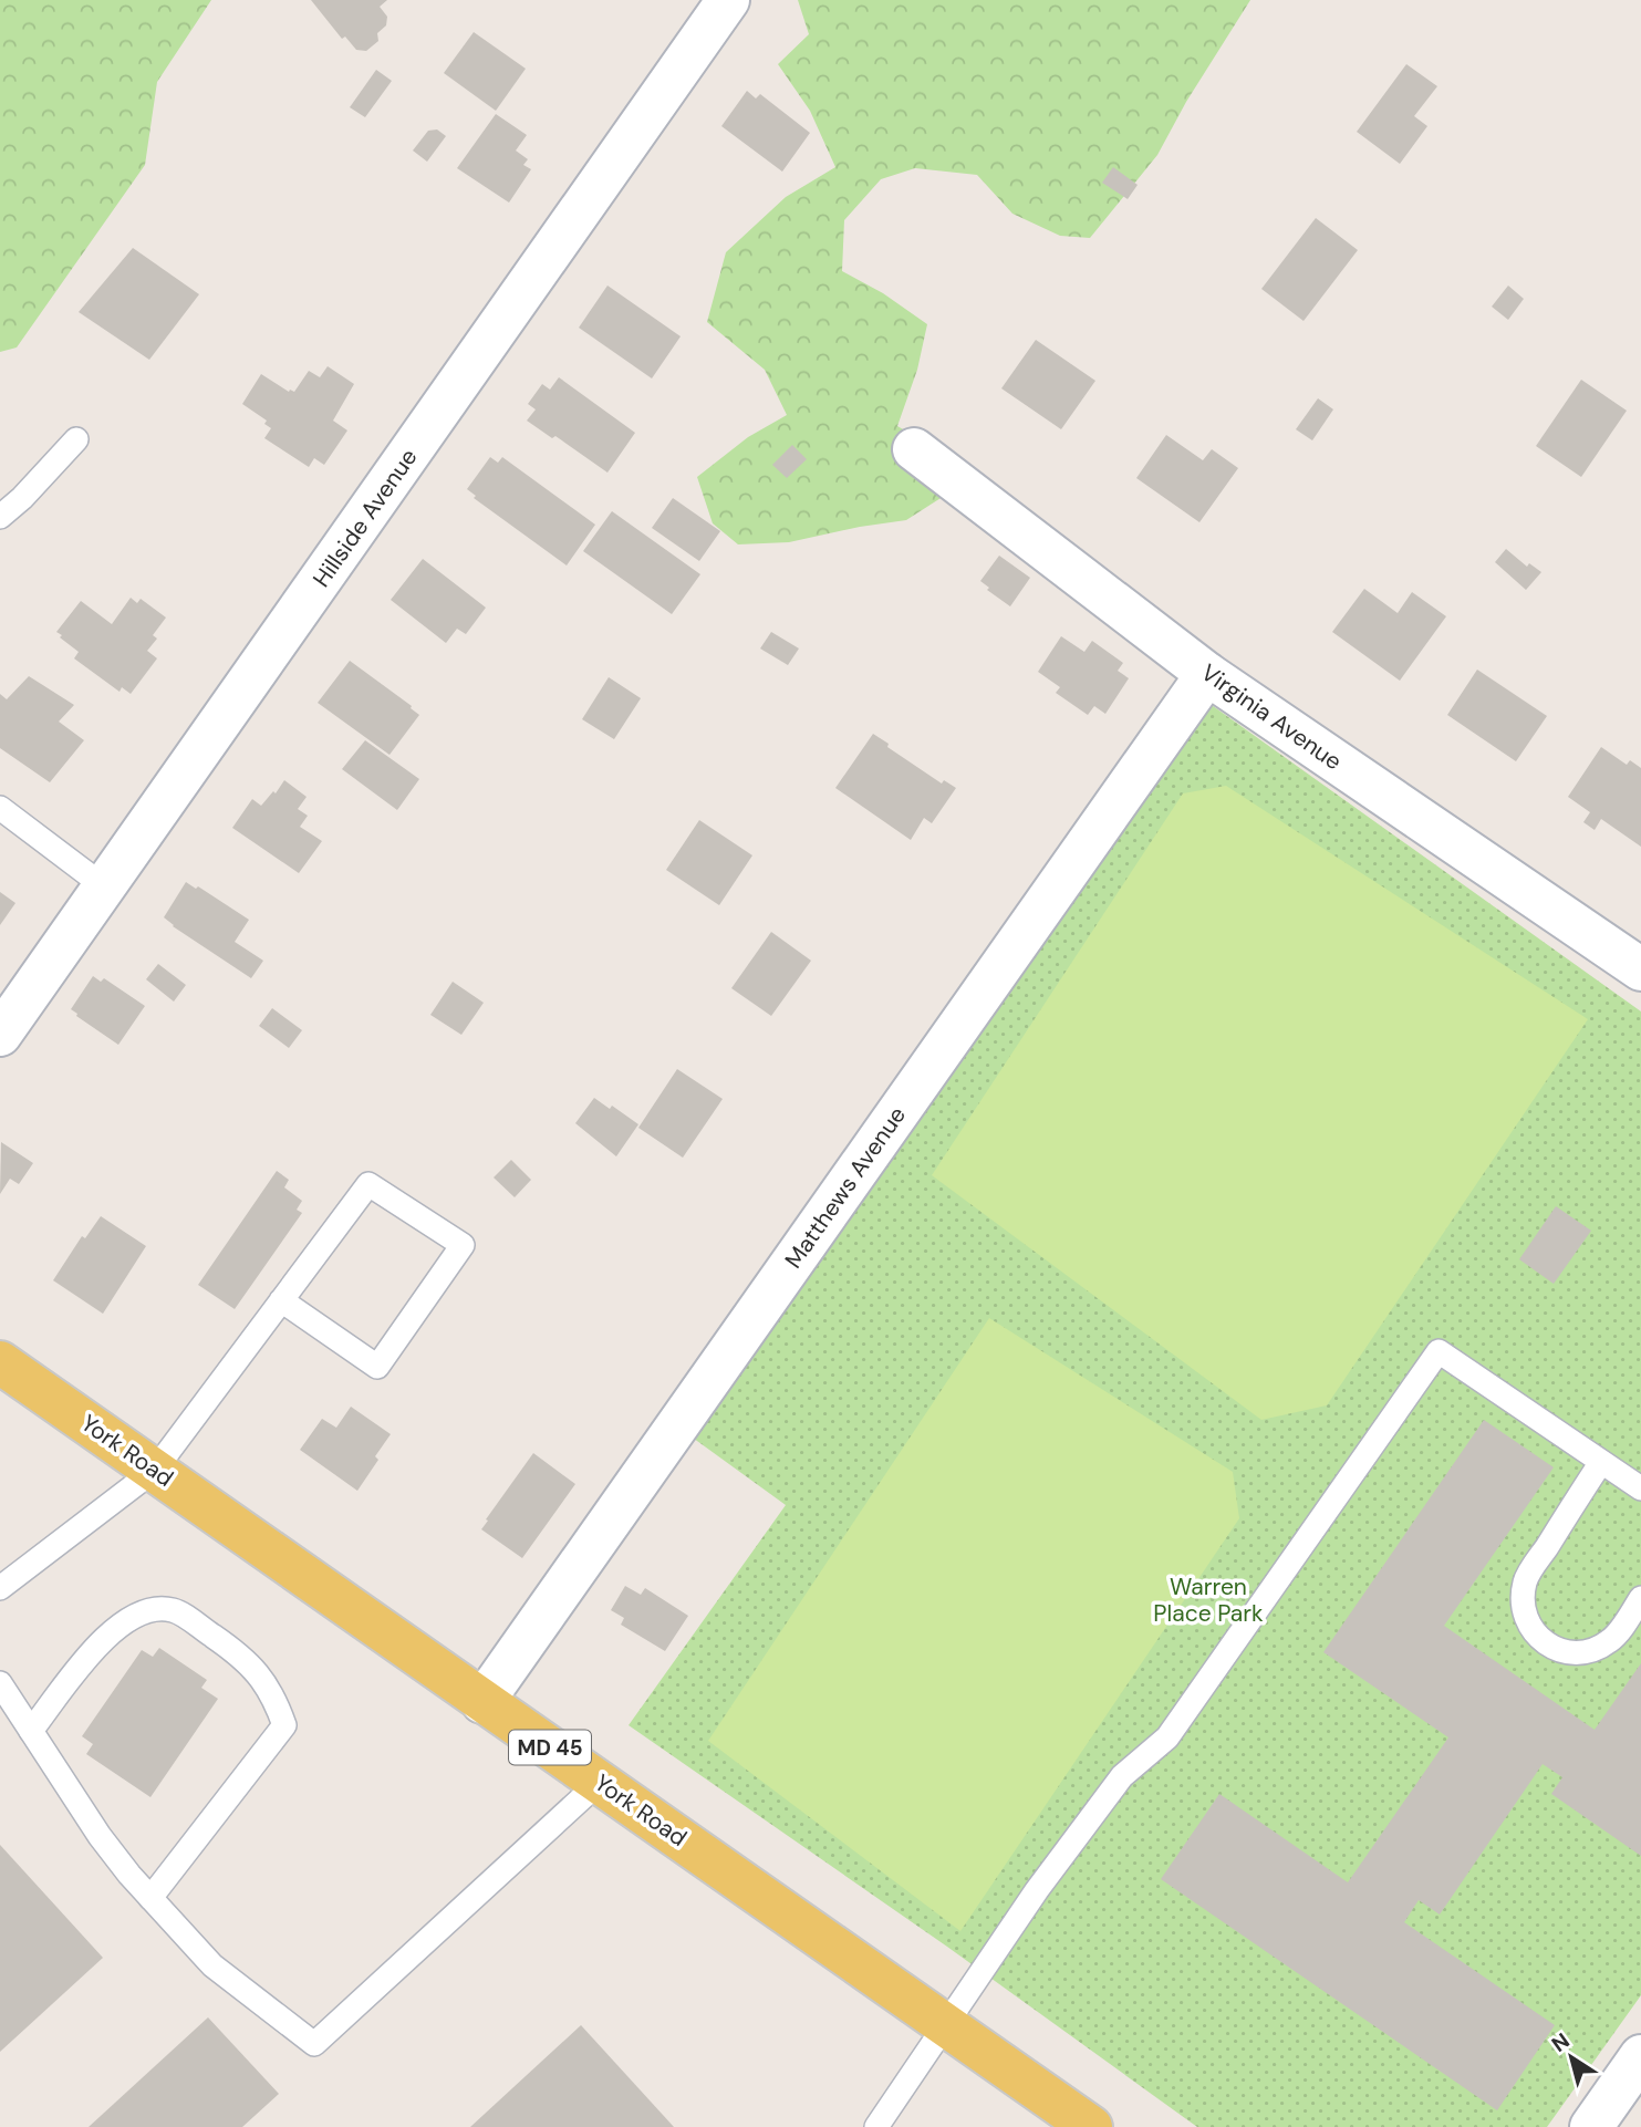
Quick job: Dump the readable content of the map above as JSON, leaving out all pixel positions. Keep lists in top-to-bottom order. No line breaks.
{"streets":{"main road":["York Road","MD 45"],"street":["Hillside Avenue","Virginia Avenue","Matthews Avenue"]},"crossings":[["Virginia Avenue","Matthews Avenue"],["Matthews Avenue","York Road"]],"parks":["Warren Place Park"],"north":"top left"}
